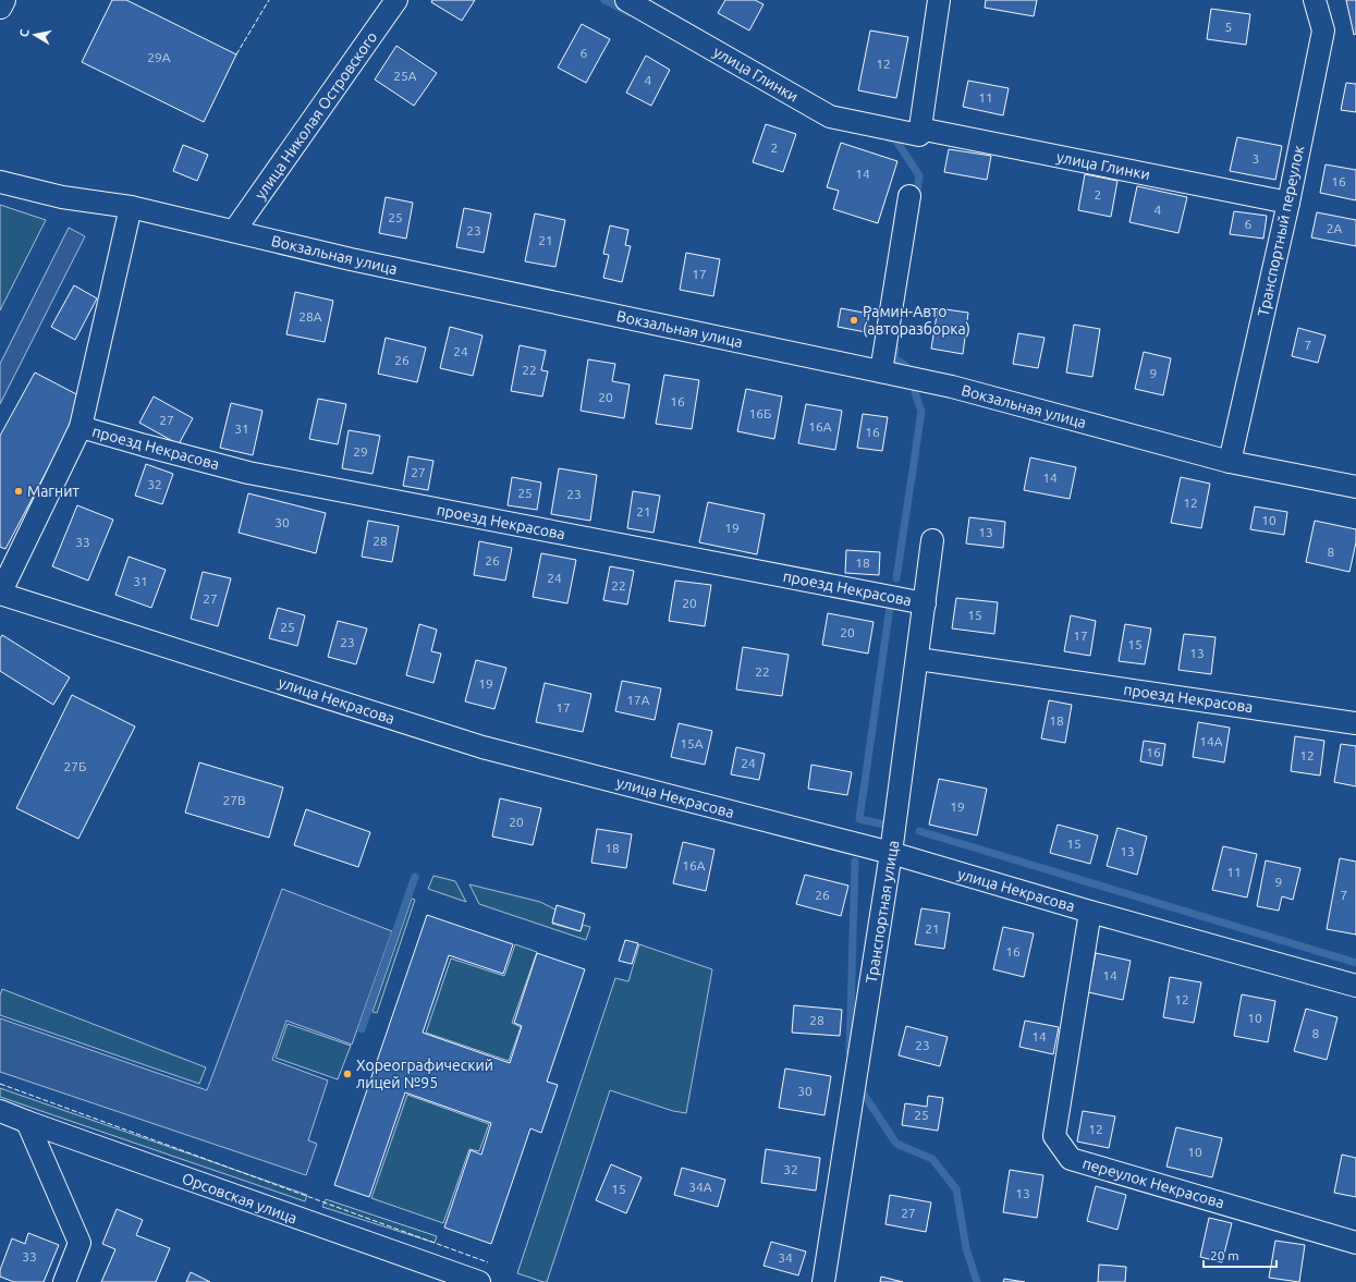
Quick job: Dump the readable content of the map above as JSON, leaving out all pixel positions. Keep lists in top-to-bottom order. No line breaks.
{"streets":{"street":["улица Глинки","улица Николая Островского","Транспортный переулок","Вокзальная улица","проезд Некрасова","улица Некрасова","Транспортная улица","переулок Некрасова","Орсовская улица"]},"crossings":[["улица Глинки","Транспортный переулок"],["улица Николая Островского","Вокзальная улица"],["Транспортный переулок","Вокзальная улица"],["проезд Некрасова","Транспортная улица"],["улица Некрасова","Транспортная улица"],["улица Некрасова","переулок Некрасова"]],"places":["Рамин-Авто (авторазборка)","Магнит","Хореографический лицей №95"],"house_numbers":["5","6","29А","12","25А","4","11","2","3","14","16","2","4","25","6","2А","23","21","17","28А","7","24","26","22","9","20","16","16Б","27","16А","31","16","29","27","14","32","25","23","12","21","10","30","19","13","28","33","8","26","18","24","31","22","27","20","15","25","20","17","23","15","13","22","19","17А","17","18","14А","15А","16","12","24","27Б","27В","19","20","15","18","13","16А","11","9","26","7","21","16","14","12","10","28","8","14","23","30","25","12","10","32","34А","15","13","27","33","34"],"scale_bar":"20 m","north":"left"}
